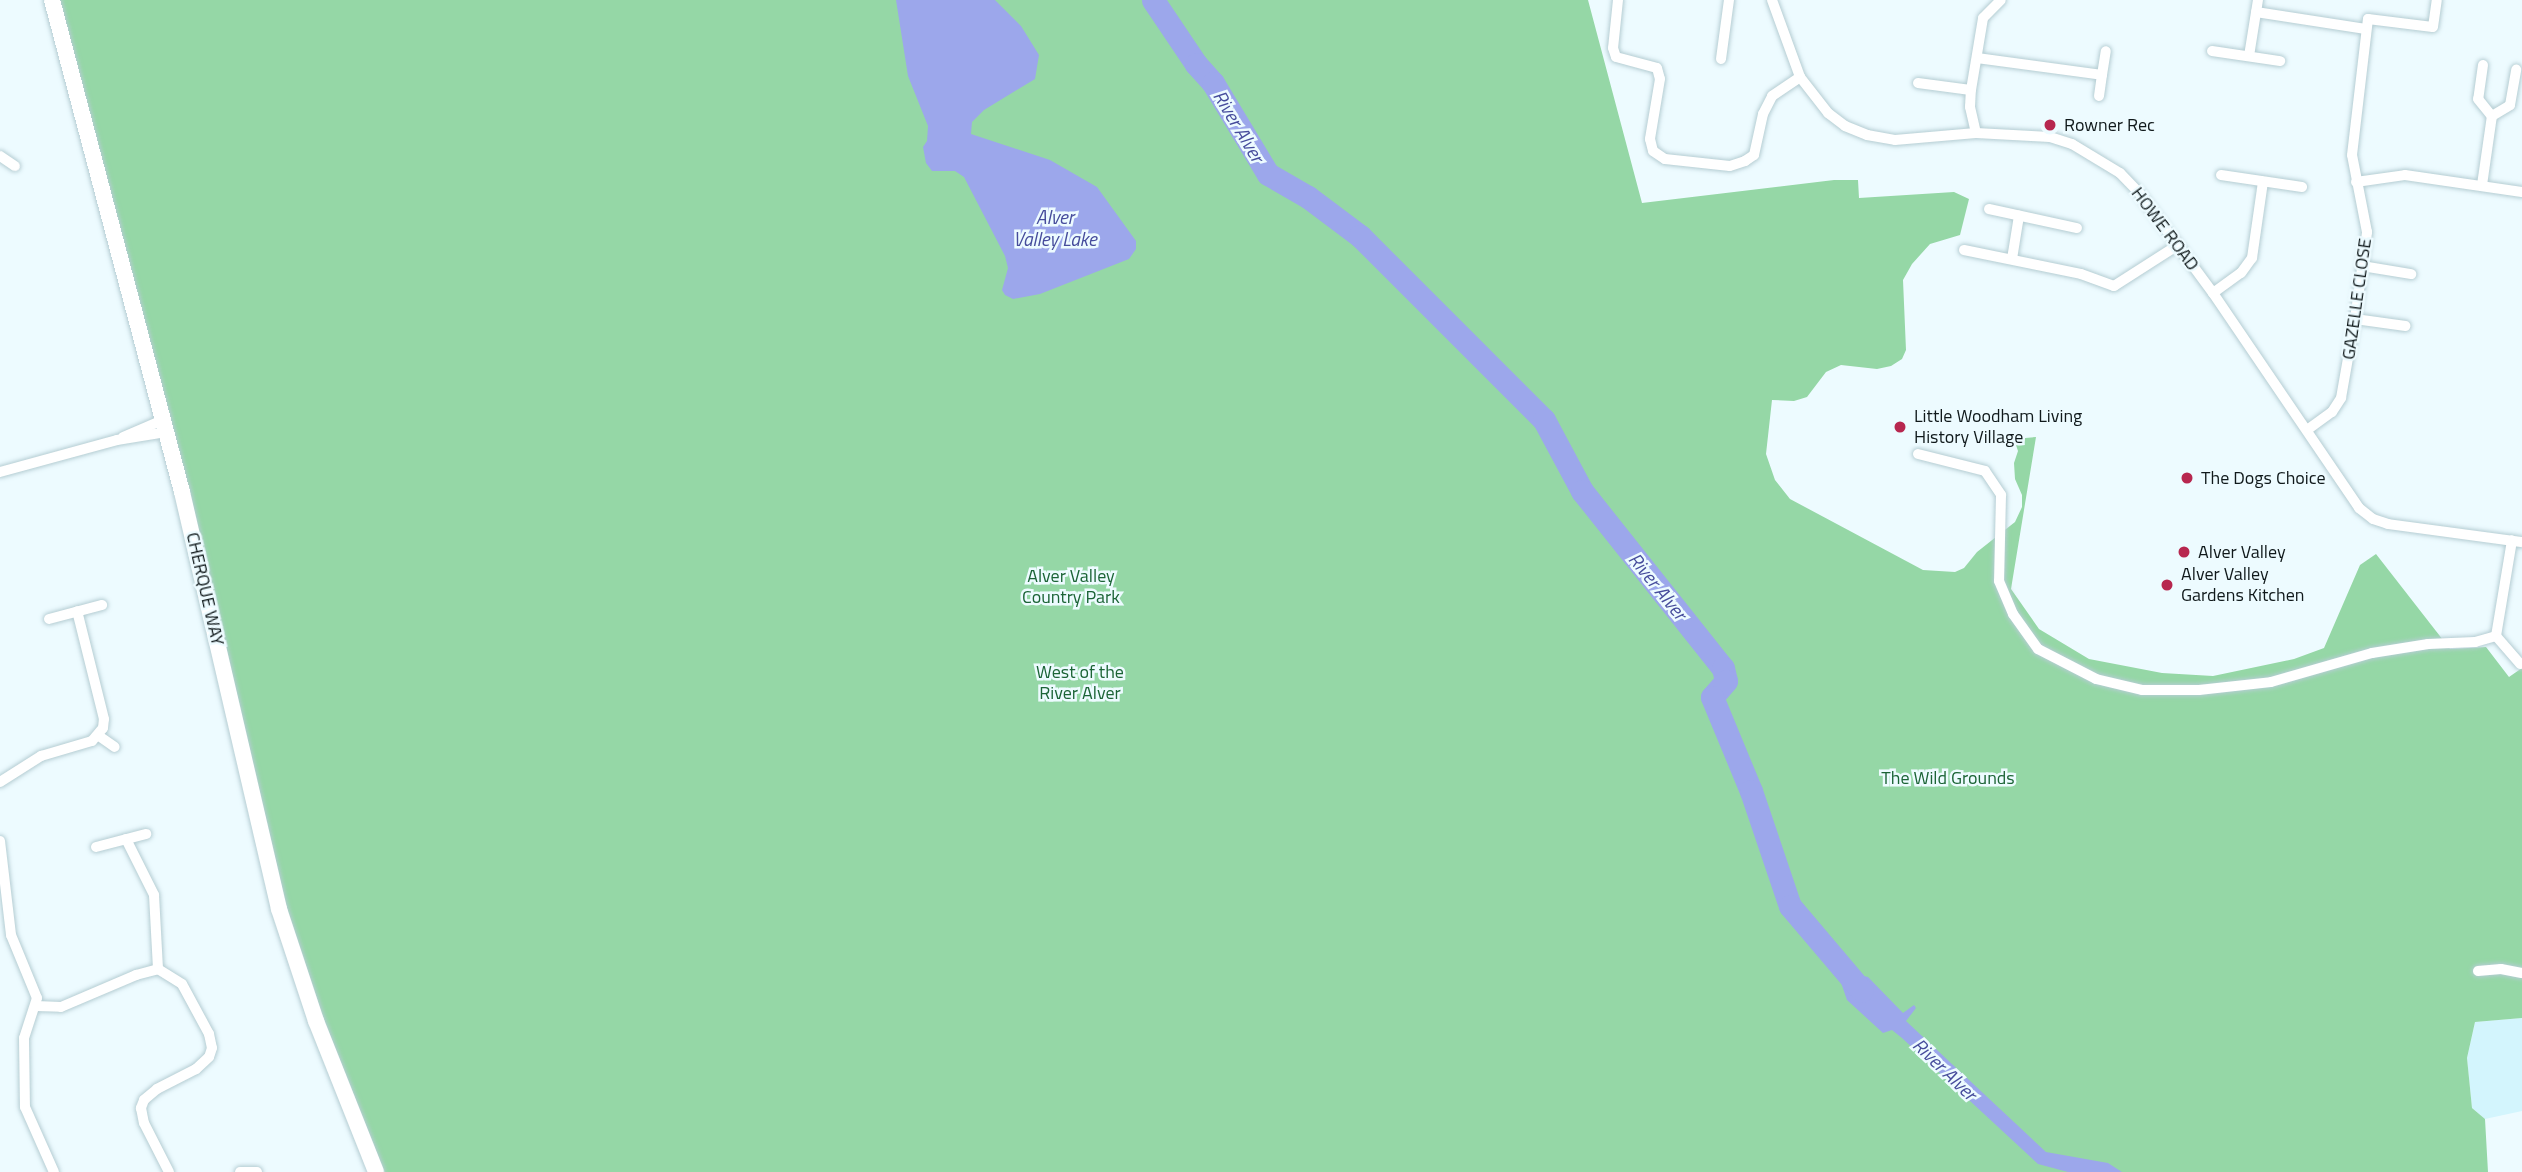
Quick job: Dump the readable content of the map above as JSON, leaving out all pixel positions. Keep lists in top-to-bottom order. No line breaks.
{"streets":{"street":["HOWE ROAD","GAZELLE CLOSE","CHERQUE WAY"]},"crossings":[["HOWE ROAD","GAZELLE CLOSE"]],"water":["River Alver","Alver Valley Lake"],"parks":["Alver Valley Country Park","West of the River Alver","The Wild Grounds"],"places":["Rowner Rec","Little Woodham Living History Village","The Dogs Choice","Alver Valley","Alver Valley Gardens Kitchen"]}
